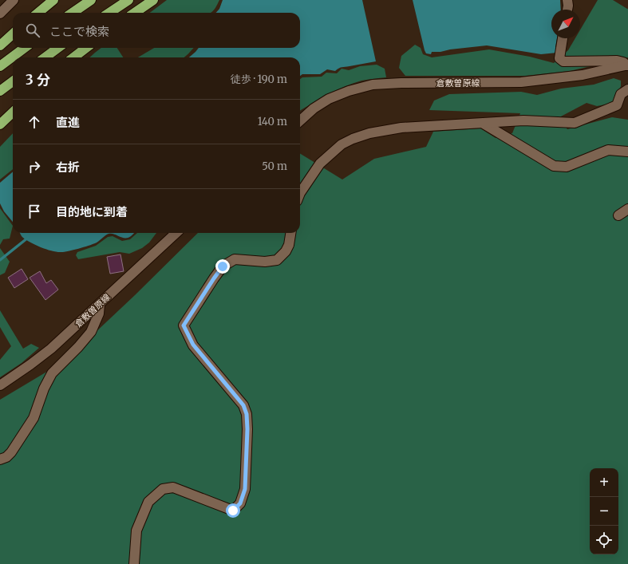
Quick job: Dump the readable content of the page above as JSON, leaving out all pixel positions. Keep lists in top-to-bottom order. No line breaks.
{"streets":{"street":["倉敷曽原線"]},"north":"top right","page":{"search":"ここで検索","heading":["3 分","徒歩 · 190 m"],"list":[["直進","140 m"],["右折","50 m"],"目的地に到着"],"map_buttons":["+","−"]}}
